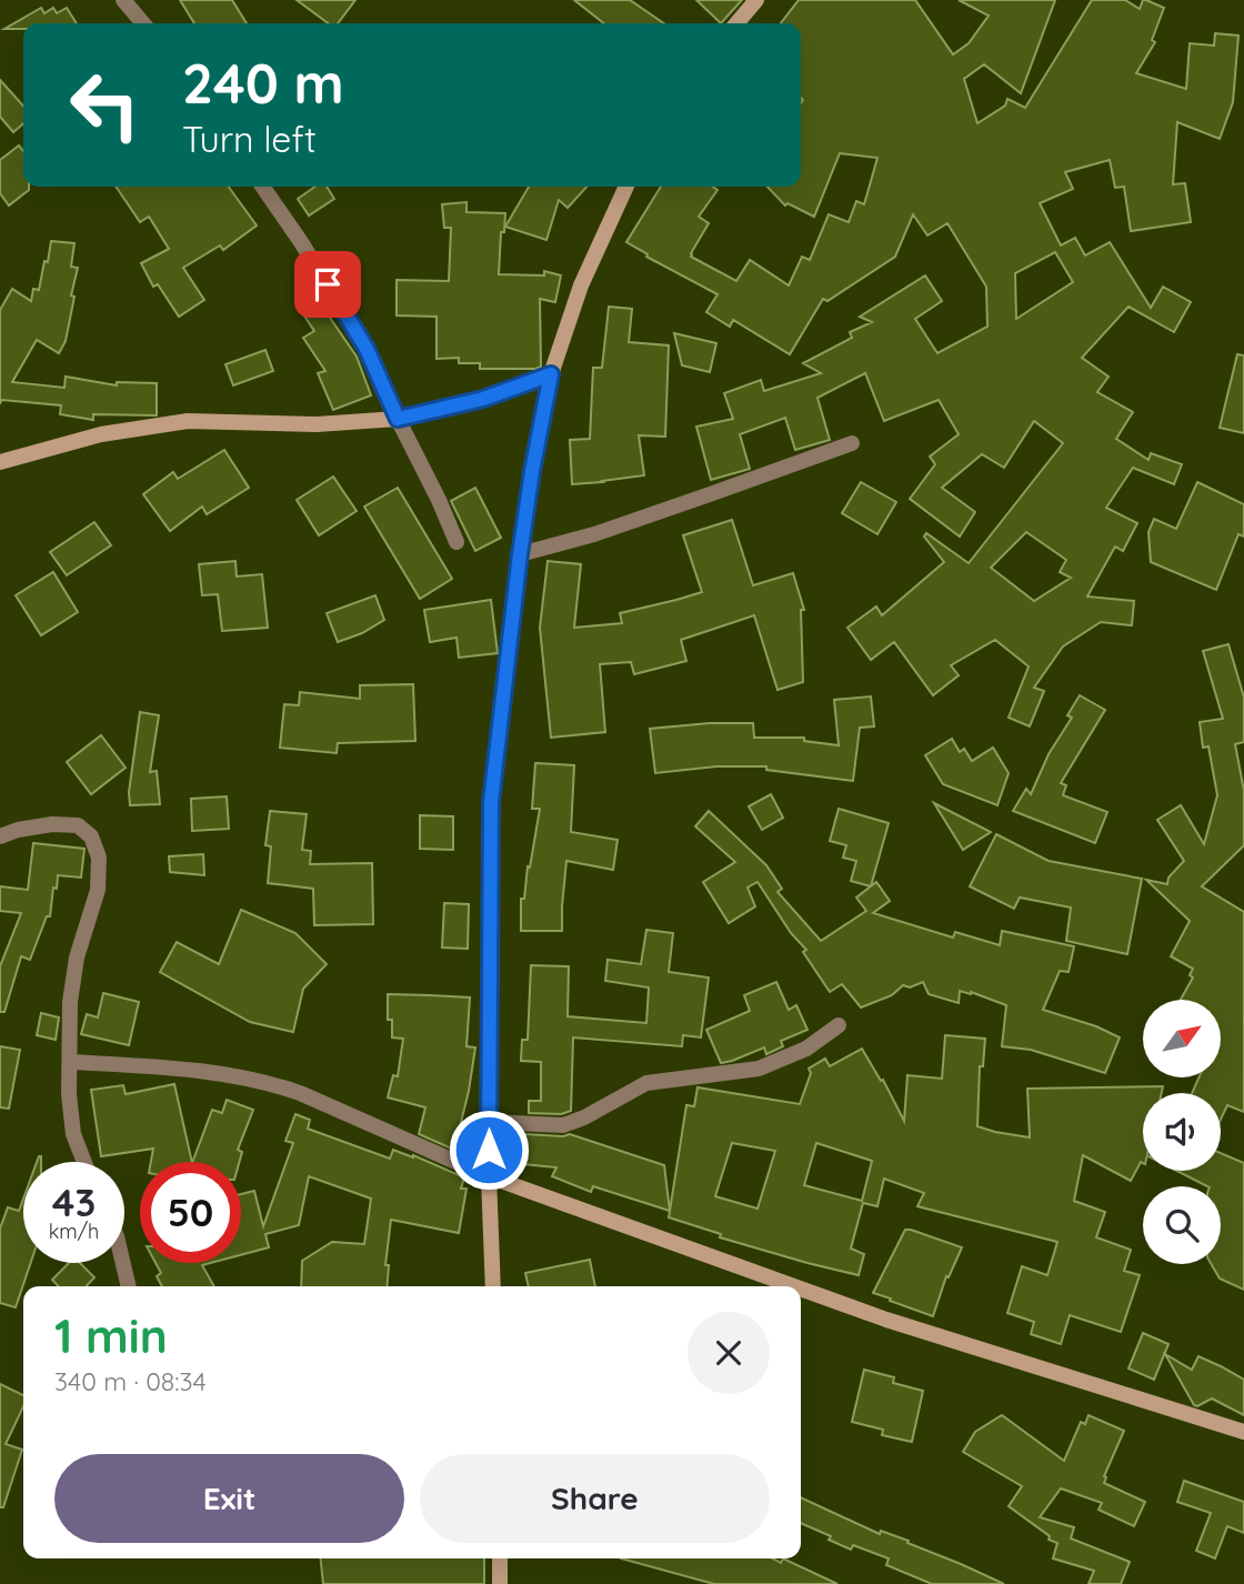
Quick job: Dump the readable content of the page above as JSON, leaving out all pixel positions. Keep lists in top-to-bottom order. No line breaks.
{"north":"top right","page":{"turn":["240 m","Turn left"],"speed":"43 km/h","limit":"50","heading":["1 min","340 m · 08:34"],"buttons":["Exit","Share"]}}
